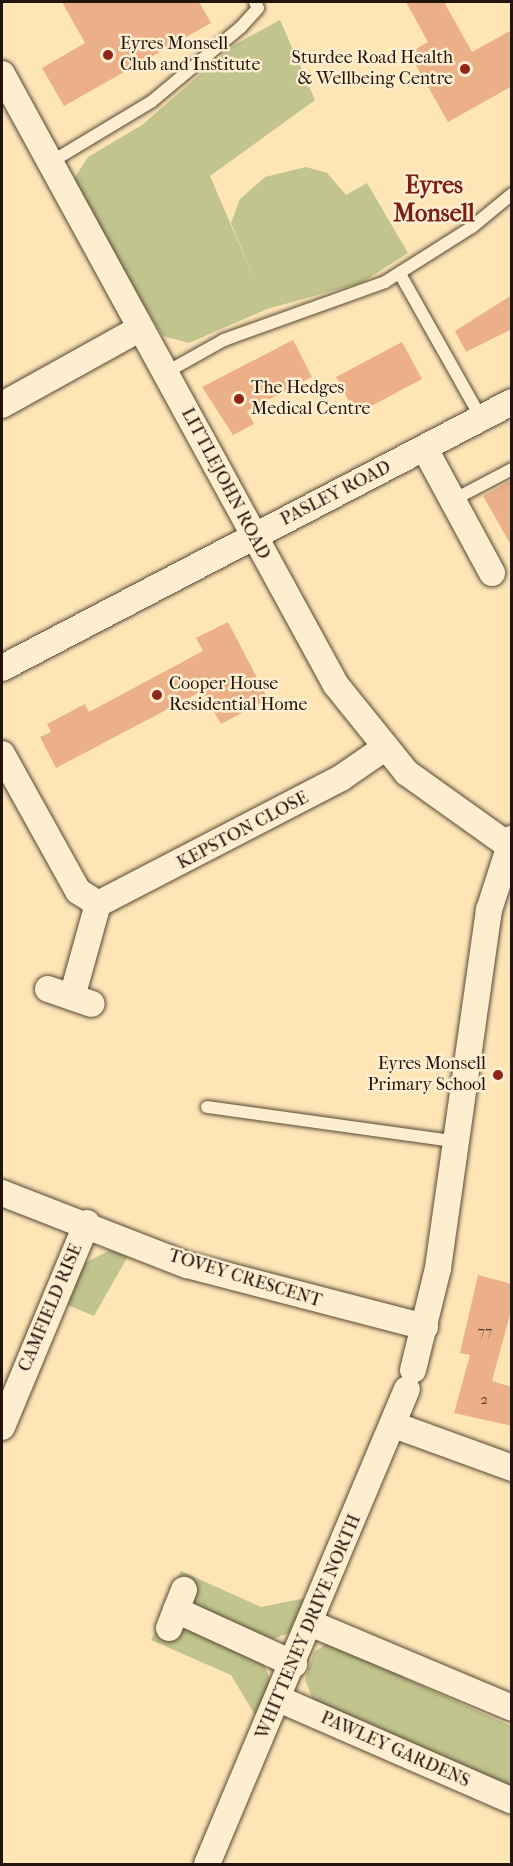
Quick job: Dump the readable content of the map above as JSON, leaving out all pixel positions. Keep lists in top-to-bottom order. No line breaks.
{"streets":{"street":["LITTLEJOHN ROAD","PASLEY ROAD","KEPSTON CLOSE","TOVEY CRESCENT","CAMFIELD RISE","WHITTENEY DRIVE NORTH","PAWLEY GARDENS"]},"crossings":[["LITTLEJOHN ROAD","PASLEY ROAD"],["LITTLEJOHN ROAD","KEPSTON CLOSE"],["LITTLEJOHN ROAD","WHITTENEY DRIVE NORTH"],["TOVEY CRESCENT","CAMFIELD RISE"],["TOVEY CRESCENT","WHITTENEY DRIVE NORTH"],["WHITTENEY DRIVE NORTH","PAWLEY GARDENS"]],"districts":["Eyres Monsell"],"places":["Eyres Monsell Club and Institute","Sturdee Road Health & Wellbeing Centre","The Hedges Medical Centre","Cooper House Residential Home","Eyres Monsell Primary School"],"house_numbers":["77","2"]}
